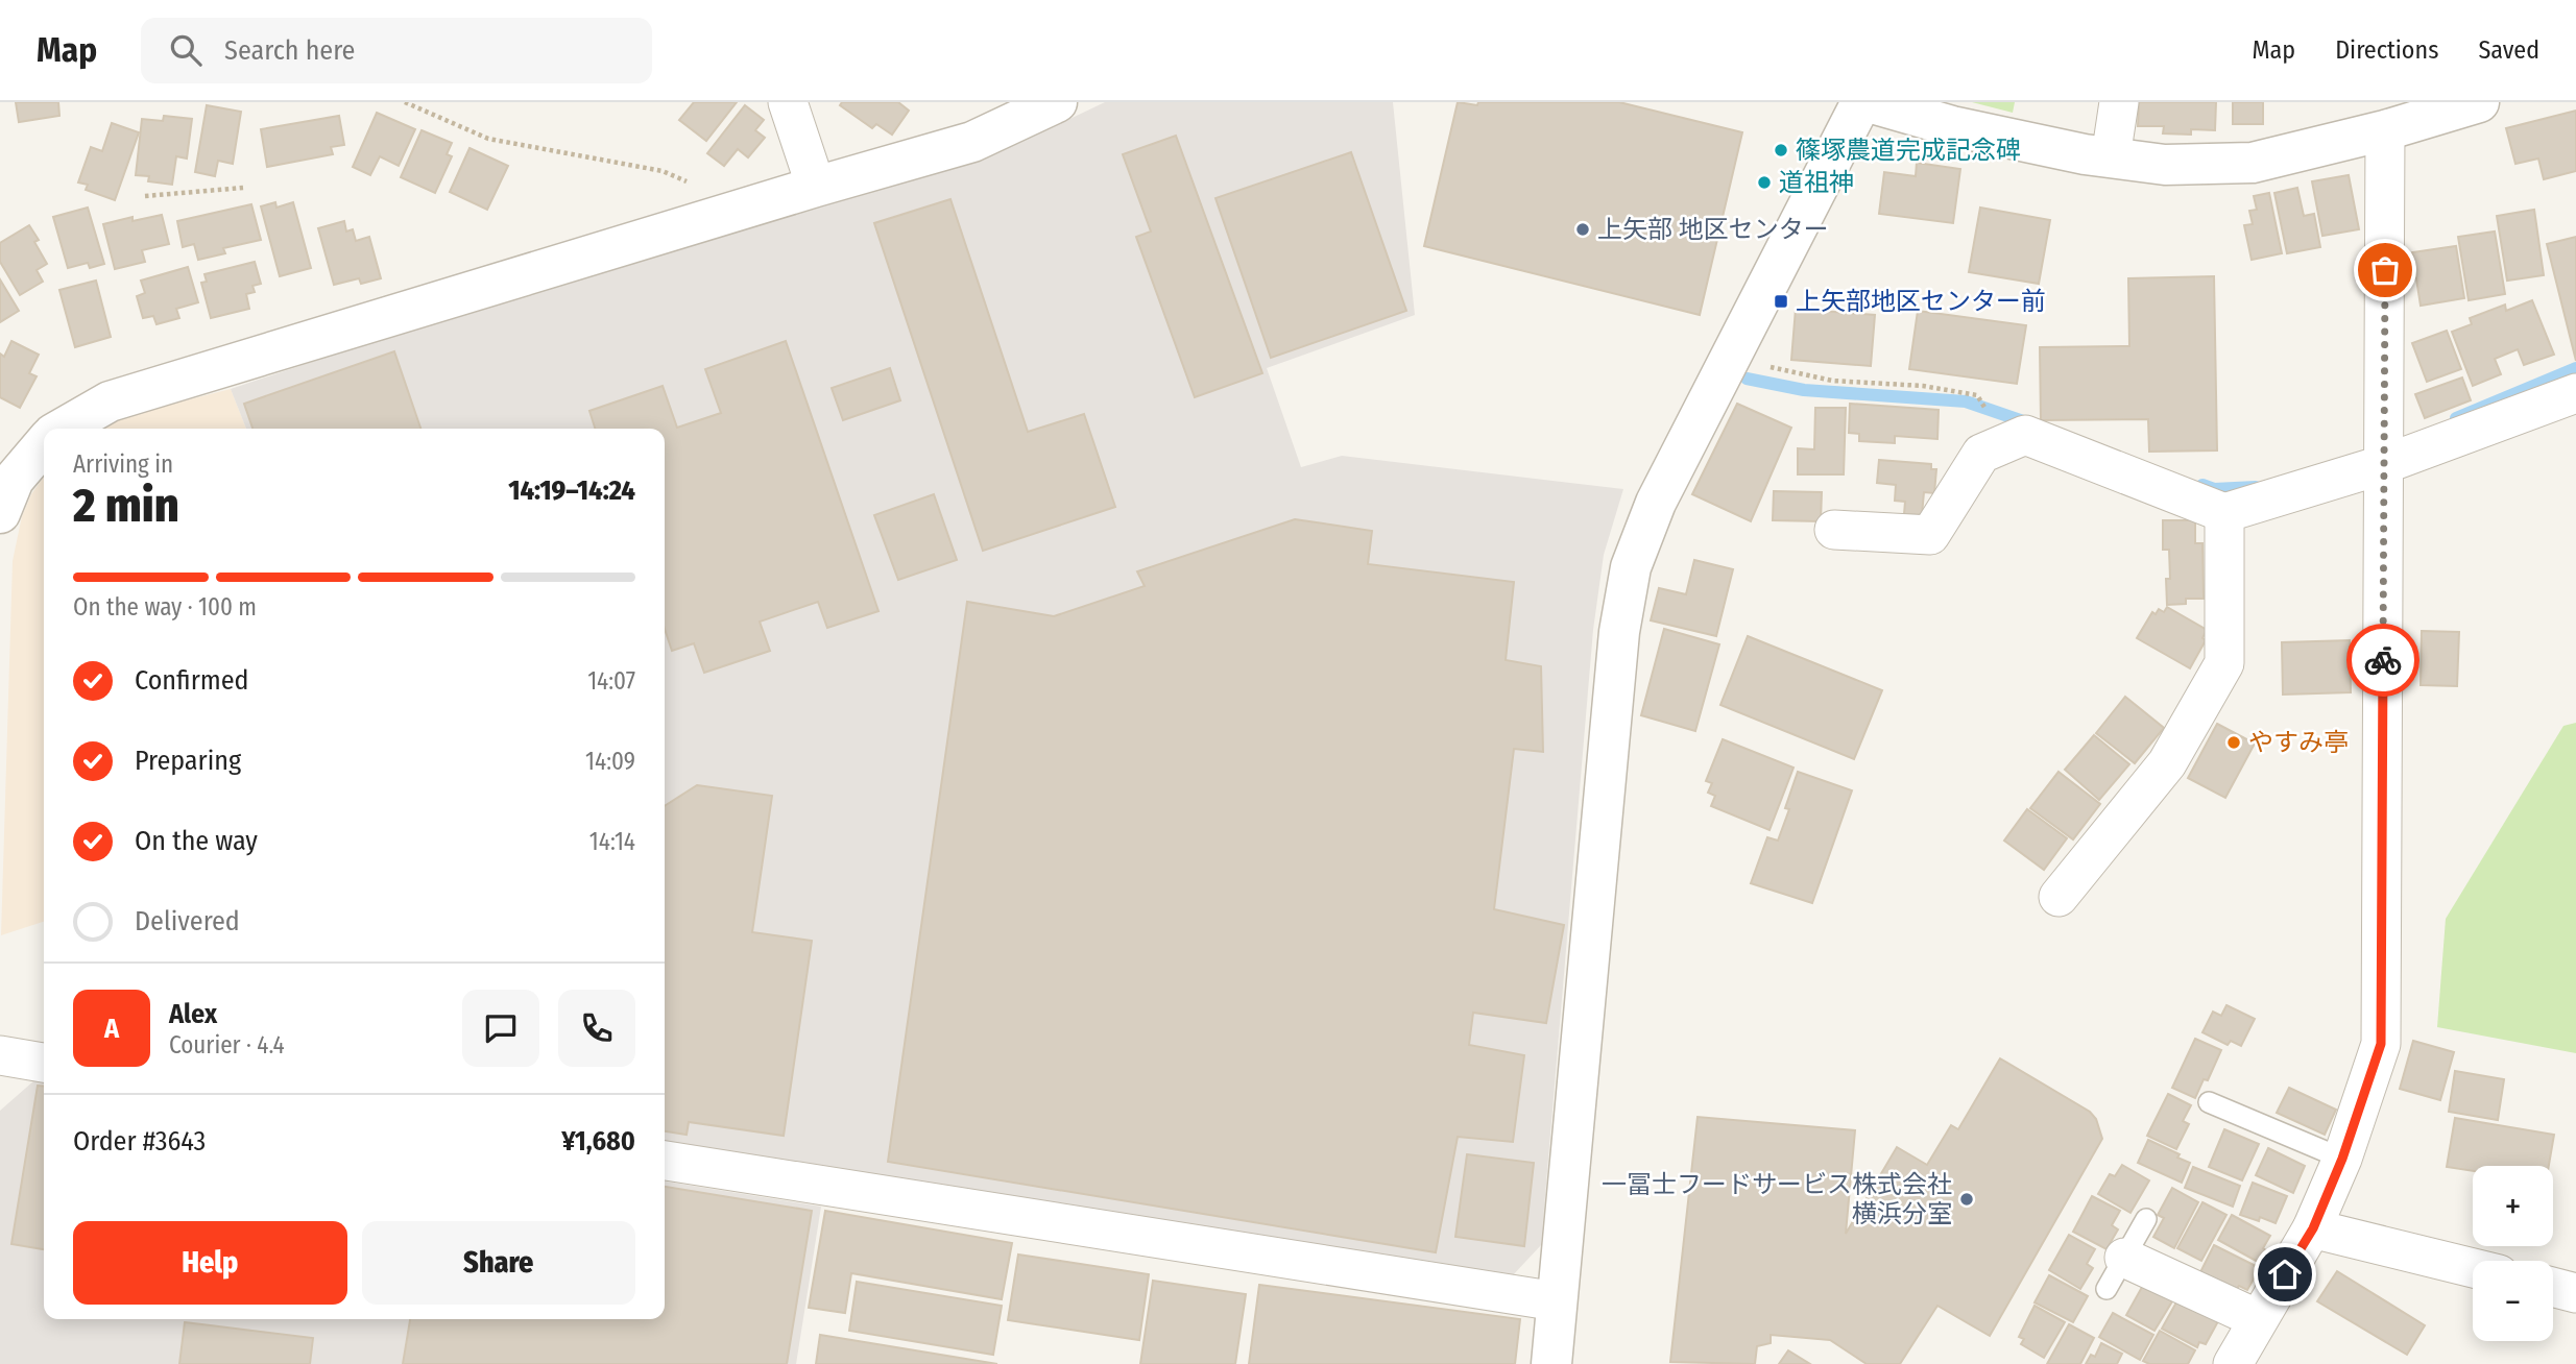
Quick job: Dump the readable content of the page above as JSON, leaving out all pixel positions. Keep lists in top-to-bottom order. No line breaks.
{"places":{"other":["篠塚農道完成記念碑","道祖神","上矢部 地区センター","やすみ亭","一冨士フードサービス株式会社 横浜分室"],"transit":["上矢部地区センター前"]},"page":{"header":"Map","search":"Search here","nav":["Map","Directions","Saved"],"heading":["2 min","Arriving in","14:19–14:24"],"panel":["Alex","Courier · 4.4","Order #3643","¥1,680"],"bar":"On the way · 100 m","list":[["Confirmed","14:07"],["Preparing","14:09"],["On the way","14:14"],"Delivered"],"round":"A","map_buttons":["+","−"],"buttons":["Help","Share"]}}
